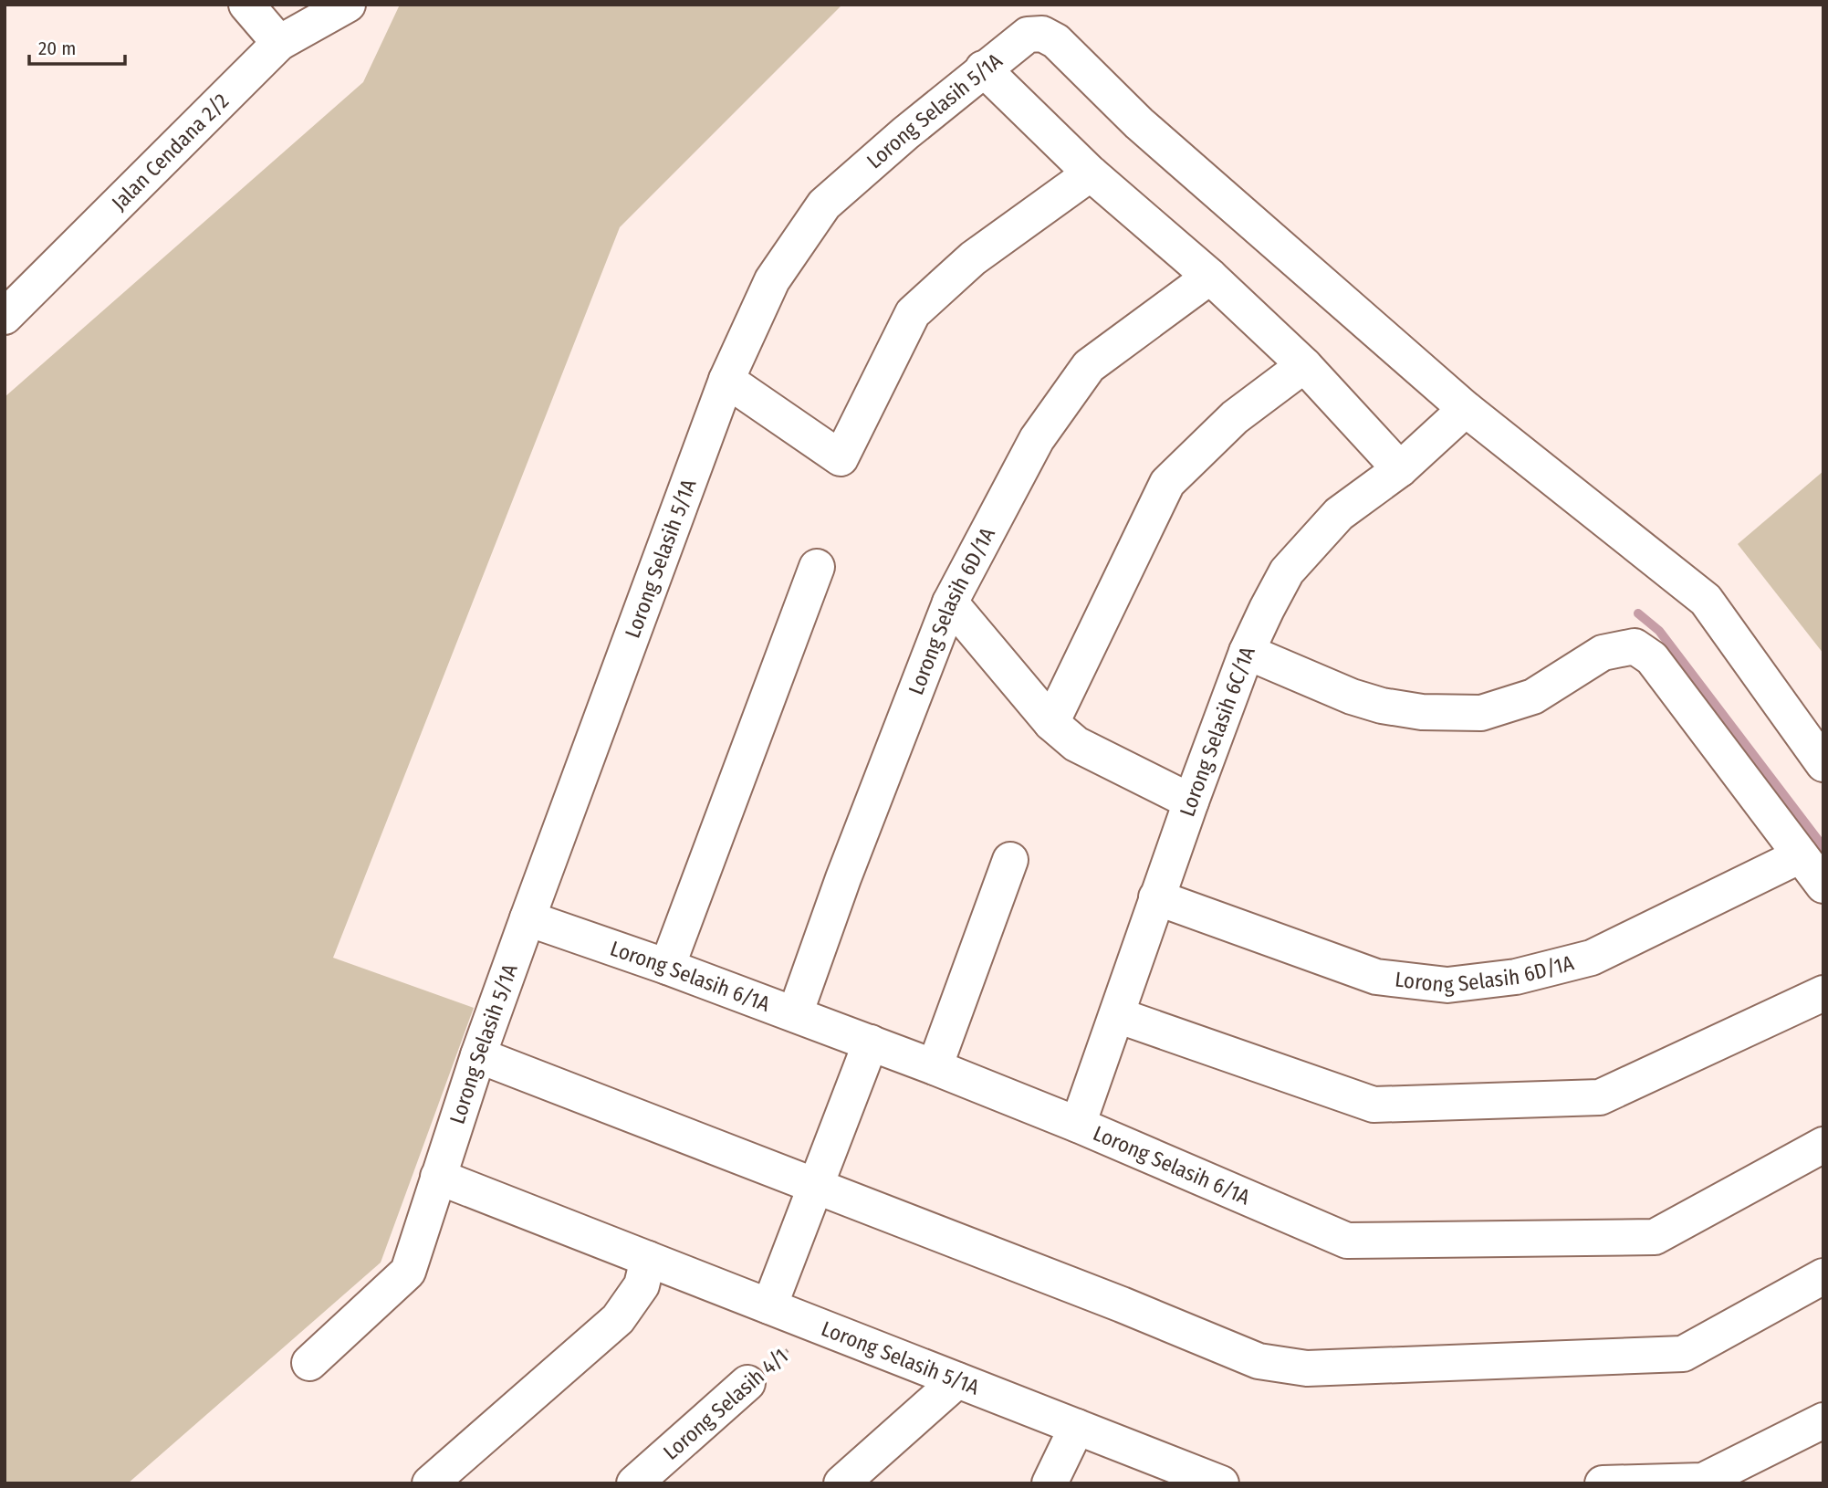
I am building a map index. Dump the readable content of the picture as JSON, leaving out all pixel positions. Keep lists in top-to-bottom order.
{
  "streets": {
    "street": [
      "Lorong Selasih 5/1A",
      "Jalan Cendana 2/2",
      "Lorong Selasih 6D/1A",
      "Lorong Selasih 6C/1A",
      "Lorong Selasih 6/1A",
      "Lorong Selasih 4/1"
    ]
  },
  "crossings": [
    ["Lorong Selasih 5/1A", "Lorong Selasih 6C/1A"],
    ["Lorong Selasih 5/1A", "Lorong Selasih 6/1A"],
    ["Lorong Selasih 5/1A", "Lorong Selasih 4/1"],
    ["Lorong Selasih 6D/1A", "Lorong Selasih 6C/1A"],
    ["Lorong Selasih 6D/1A", "Lorong Selasih 6/1A"],
    ["Lorong Selasih 6C/1A", "Lorong Selasih 6/1A"]
  ],
  "scale_bar": "20 m"
}
